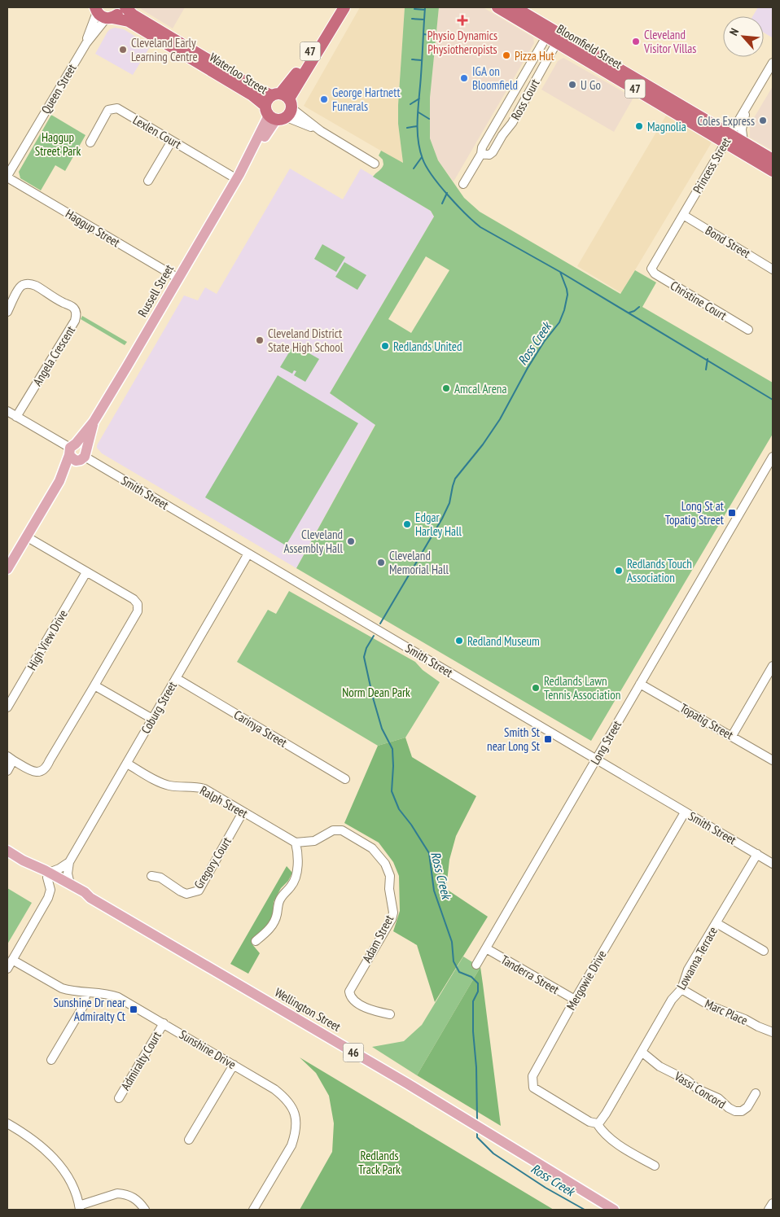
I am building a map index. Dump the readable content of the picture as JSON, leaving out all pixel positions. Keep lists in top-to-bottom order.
{
  "streets": {
    "highway": [
      "Bloomfield Street",
      "47",
      "Waterloo Street",
      "Russell Street"
    ],
    "main road": ["Wellington Street", "46"],
    "street": [
      "Queen Street",
      "Ross Court",
      "Lexlen Court",
      "Princess Street",
      "Haggup Street",
      "Bond Street",
      "Christine Court",
      "Angela Crescent",
      "Smith Street",
      "High View Drive",
      "Coburg Street",
      "Topatig Street",
      "Carinya Street",
      "Long Street",
      "Ralph Street",
      "Gregory Court",
      "Adam Street",
      "Lowanna Terrace",
      "Tanderra Street",
      "Mergowie Drive",
      "Marc Place",
      "Sunshine Drive",
      "Admiralty Court",
      "Vassi Concord"
    ]
  },
  "crossings": [
    ["Bloomfield Street", "Ross Court"],
    ["Bloomfield Street", "Princess Street"],
    ["Waterloo Street", "Queen Street"],
    ["Waterloo Street", "Russell Street"],
    ["Queen Street", "Haggup Street"],
    ["Lexlen Court", "Russell Street"],
    ["Princess Street", "Bond Street"],
    ["Princess Street", "Christine Court"],
    ["Haggup Street", "Russell Street"],
    ["Russell Street", "Smith Street"],
    ["Smith Street", "Coburg Street"],
    ["Smith Street", "Long Street"],
    ["Smith Street", "Lowanna Terrace"],
    ["Smith Street", "Mergowie Drive"],
    ["Coburg Street", "Carinya Street"],
    ["Coburg Street", "Ralph Street"],
    ["Topatig Street", "Long Street"],
    ["Long Street", "Tanderra Street"],
    ["Ralph Street", "Gregory Court"],
    ["Ralph Street", "Adam Street"],
    ["Lowanna Terrace", "Mergowie Drive"],
    ["Lowanna Terrace", "Marc Place"],
    ["Lowanna Terrace", "Vassi Concord"],
    ["Tanderra Street", "Mergowie Drive"],
    ["Sunshine Drive", "Admiralty Court"]
  ],
  "water": ["Ross Creek"],
  "parks": ["Haggup Street Park", "Norm Dean Park", "Redlands Track Park"],
  "places": {
    "health": ["Physio Dynamics Physiotheropists"],
    "other": [
      "Cleveland Visitor Villas",
      "Cleveland Early Learning Centre",
      "Pizza Hut",
      "IGA on Bloomfield",
      "U Go",
      "George Hartnett Funerals",
      "Coles Express",
      "Magnolia",
      "Cleveland District State High School",
      "Redlands United",
      "Amcal Arena",
      "Edgar Harley Hall",
      "Cleveland Assembly Hall",
      "Cleveland Memorial Hall",
      "Redlands Touch Association",
      "Redland Museum",
      "Redlands Lawn Tennis Association"
    ],
    "transit": ["Long St at Topatig Street", "Smith St near Long St", "Sunshine Dr near Admiralty Ct"]
  },
  "north": "top left"
}
